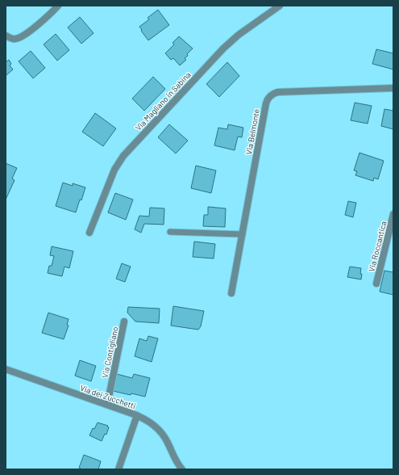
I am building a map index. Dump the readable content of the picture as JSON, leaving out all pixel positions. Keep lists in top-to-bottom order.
{
  "streets": {
    "street": [
      "Via Magliano in Sabina",
      "Via Belmonte",
      "Via Roccantica",
      "Via Contigliano",
      "Via dei Zucchetti"
    ]
  },
  "crossings": [
    ["Via Contigliano", "Via dei Zucchetti"]
  ]
}
